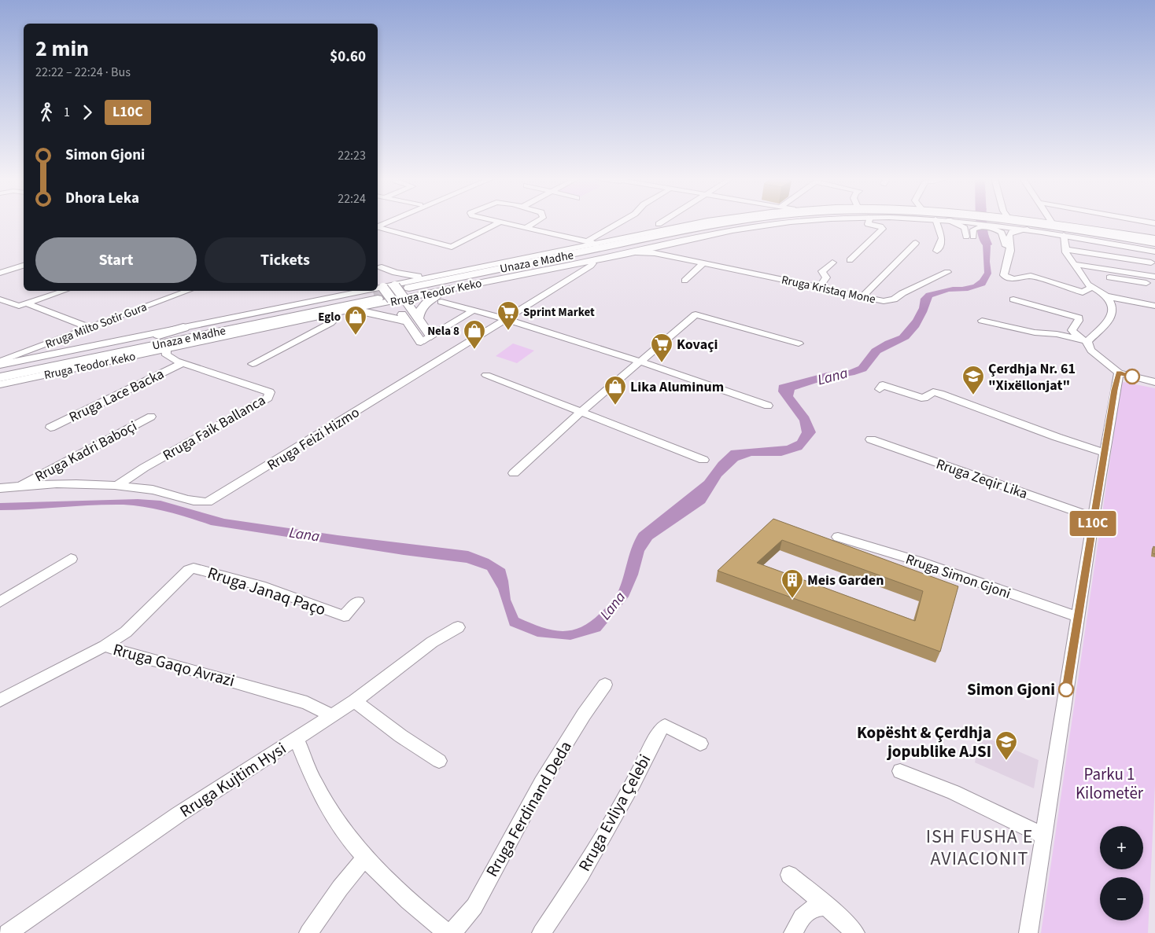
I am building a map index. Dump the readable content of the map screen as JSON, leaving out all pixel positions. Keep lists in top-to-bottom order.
{
  "streets": {
    "highway": ["Unaza e Madhe"],
    "main road": ["Rruga Teodor Keko"],
    "street": [
      "Rruga Kristaq Mone",
      "Rruga Milto Sotir Gura",
      "Rruga Lace Backa",
      "Rruga Faik Ballanca",
      "Rruga Feizi Hizmo",
      "Rruga Kadri Baboçi",
      "Rruga Zeqir Lika",
      "Rruga Simon Gjoni",
      "Rruga Janaq Paço",
      "Rruga Gaqo Avrazi",
      "Rruga Kujtim Hysi",
      "Rruga Ferdinand Deda",
      "Rruga Evliya Çelebi"
    ]
  },
  "crossings": [
    ["Unaza e Madhe", "Rruga Teodor Keko"],
    ["Rruga Kristaq Mone", "Rruga Teodor Keko"],
    ["Rruga Teodor Keko", "Rruga Milto Sotir Gura"],
    ["Rruga Teodor Keko", "Rruga Faik Ballanca"],
    ["Rruga Teodor Keko", "Rruga Feizi Hizmo"],
    ["Rruga Lace Backa", "Rruga Faik Ballanca"],
    ["Rruga Faik Ballanca", "Rruga Feizi Hizmo"],
    ["Rruga Feizi Hizmo", "Rruga Kadri Baboçi"],
    ["Rruga Janaq Paço", "Rruga Gaqo Avrazi"],
    ["Rruga Gaqo Avrazi", "Rruga Kujtim Hysi"]
  ],
  "districts": ["ISH FUSHA E AVIACIONIT"],
  "water": ["Lana"],
  "parks": ["Parku 1 Kilometër"],
  "places": {
    "supermarket": ["Sprint Market", "Kovaçi"],
    "shop": ["Eglo", "Nela 8", "Lika Aluminum"],
    "school or university": ["Çerdhja Nr. 61 \"Xixëllonjat\"", "Kopësht & Çerdhja jopublike AJSI"],
    "building": ["Meis Garden"],
    "other": ["Simon Gjoni"]
  },
  "lines": ["bus line L10C"],
  "page": {
    "on_map": "L10C",
    "heading": ["2 min", "22:22 – 22:24 · Bus", "$0.60"],
    "legs": ["1", "L10C"],
    "list": [
      {
        "name": "Simon Gjoni",
        "value": "22:23"
      },
      {
        "name": "Dhora Leka",
        "value": "22:24"
      }
    ],
    "buttons": ["Start", "Tickets"],
    "map_buttons": ["+", "−"]
  }
}
